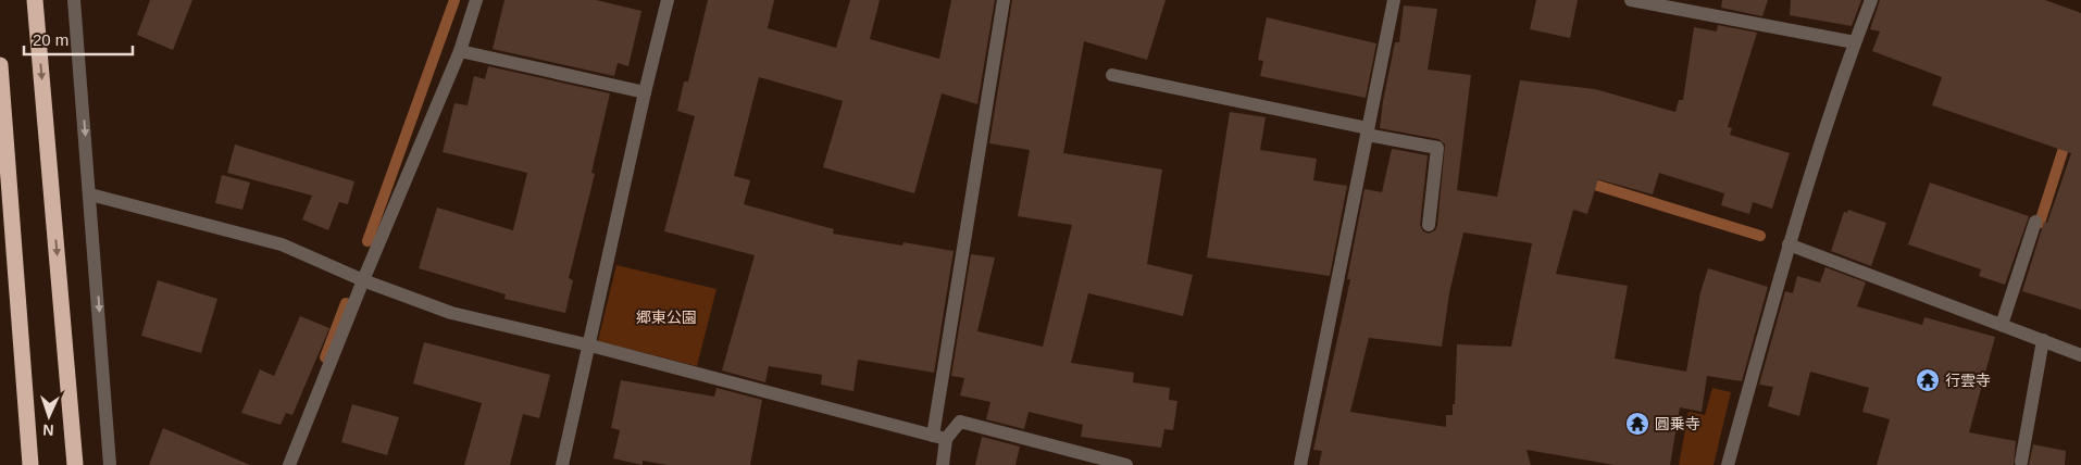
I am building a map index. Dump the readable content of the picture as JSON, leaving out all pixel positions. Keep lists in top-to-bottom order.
{
  "parks": ["郷東公園"],
  "places": {
    "temple": ["行雲寺", "圓乗寺"]
  },
  "scale_bar": "20 m",
  "north": "bottom"
}
